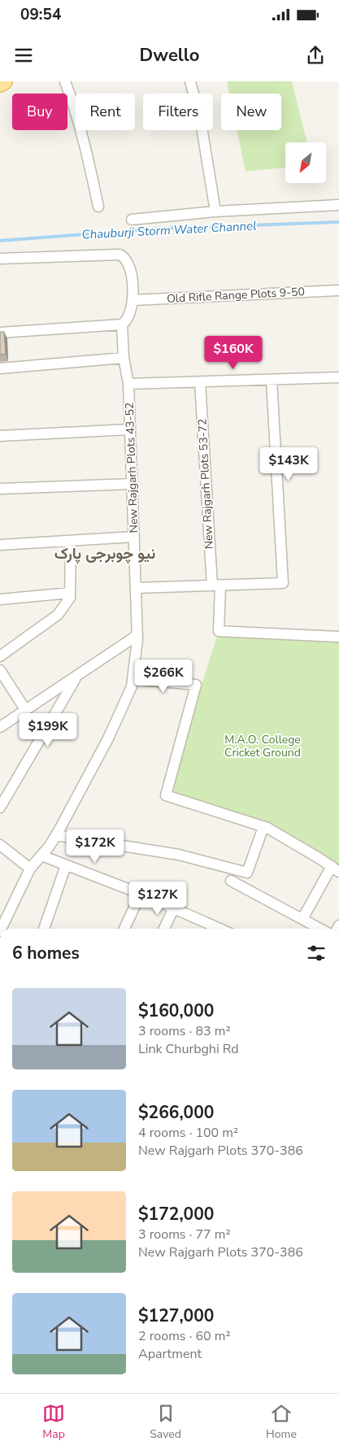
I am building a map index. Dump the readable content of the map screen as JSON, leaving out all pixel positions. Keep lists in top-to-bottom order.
{
  "streets": {
    "street": ["Old Rifle Range Plots 9-50", "New Rajgarh Plots 43-52", "New Rajgarh Plots 53-72"]
  },
  "districts": ["نیو چوبرجی پارک"],
  "water": ["Chauburji Storm Water Channel"],
  "parks": ["M.A.O. College Cricket Ground"],
  "north": "bottom left",
  "page": {
    "status": "09:54",
    "header": "Dwello",
    "chip": [
      "Buy",
      "Rent",
      "Filters",
      "New"
    ],
    "price": [
      "$160K",
      "$143K",
      "$266K",
      "$199K",
      "$172K",
      "$127K"
    ],
    "heading": "6 homes",
    "list": [
      {
        "name": "$160,000",
        "note": "3 rooms · 83 m² · Link Churbghi Rd"
      },
      {
        "name": "$266,000",
        "note": "4 rooms · 100 m² · New Rajgarh Plots 370-386"
      },
      {
        "name": "$172,000",
        "note": "3 rooms · 77 m² · New Rajgarh Plots 370-386"
      },
      {
        "name": "$127,000",
        "note": "2 rooms · 60 m² · Apartment"
      }
    ],
    "tabs": ["Map", "Saved", "Home"]
  }
}
